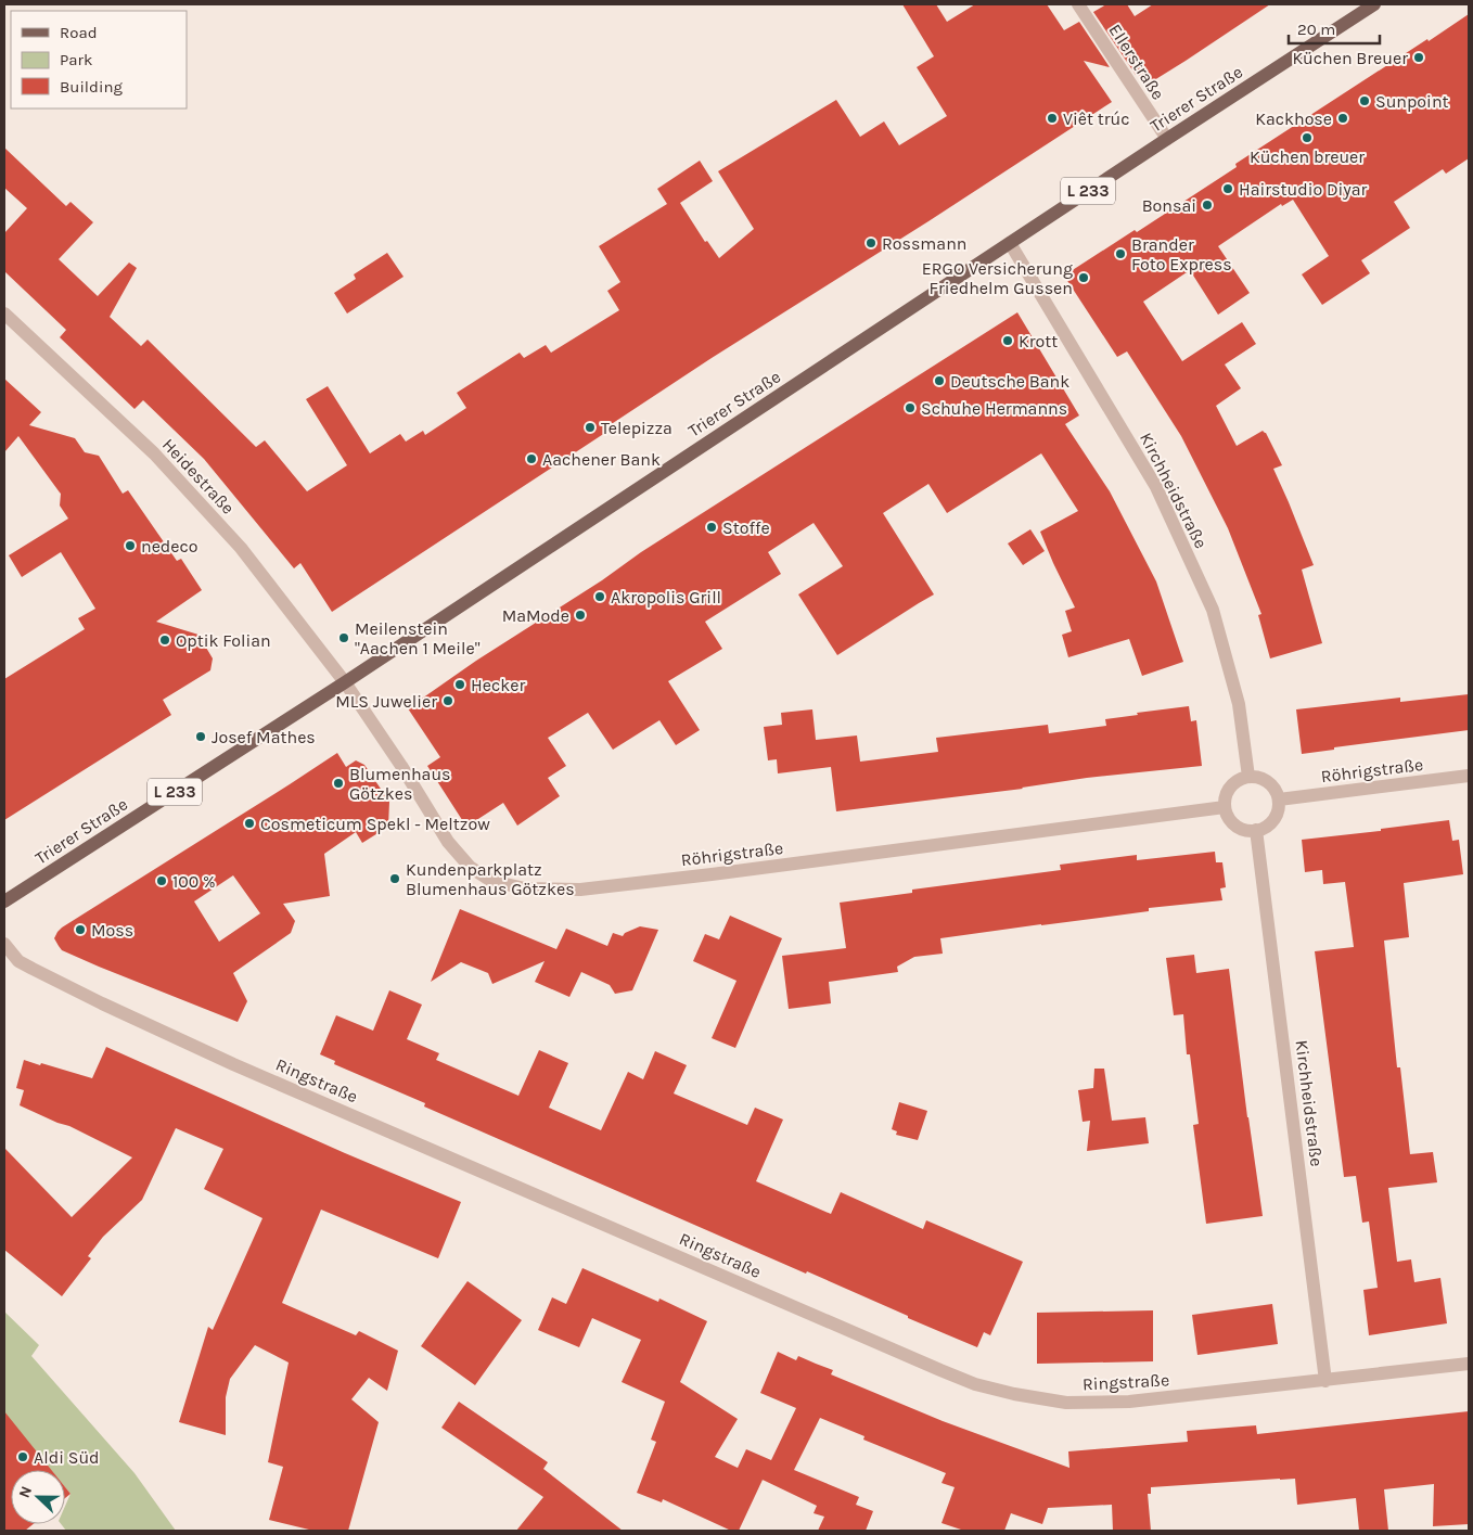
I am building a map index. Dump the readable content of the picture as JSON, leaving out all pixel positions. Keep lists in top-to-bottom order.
{
  "streets": {
    "main road": ["Trierer Straße", "L 233"],
    "street": [
      "Ellerstraße",
      "Heidestraße",
      "Kirchheidstraße",
      "Röhrigstraße",
      "Ringstraße"
    ]
  },
  "crossings": [
    ["Ellerstraße", "Trierer Straße"],
    ["Trierer Straße", "Heidestraße"],
    ["Trierer Straße", "Kirchheidstraße"],
    ["Trierer Straße", "Röhrigstraße"],
    ["Heidestraße", "Röhrigstraße"],
    ["Kirchheidstraße", "Röhrigstraße"],
    ["Kirchheidstraße", "Ringstraße"]
  ],
  "places": [
    "Küchen Breuer",
    "Sunpoint",
    "Viêt trúc",
    "Kackhose",
    "Küchen breuer",
    "Hairstudio Diyar",
    "Bonsai",
    "Rossmann",
    "Brander Foto Express",
    "ERGO Versicherung Friedhelm Gussen",
    "Krott",
    "Deutsche Bank",
    "Schuhe Hermanns",
    "Telepizza",
    "Aachener Bank",
    "Stoffe",
    "nedeco",
    "Akropolis Grill",
    "MaMode",
    "Meilenstein \"Aachen 1 Meile\"",
    "Optik Folian",
    "Hecker",
    "MLS Juwelier",
    "Josef Mathes",
    "Blumenhaus Götzkes",
    "Cosmeticum Spekl - Meltzow",
    "Kundenparkplatz Blumenhaus Götzkes",
    "100 %",
    "Moss",
    "Aldi Süd"
  ],
  "legend": ["Road", "Park", "Building"],
  "scale_bar": "20 m",
  "north": "left"
}
